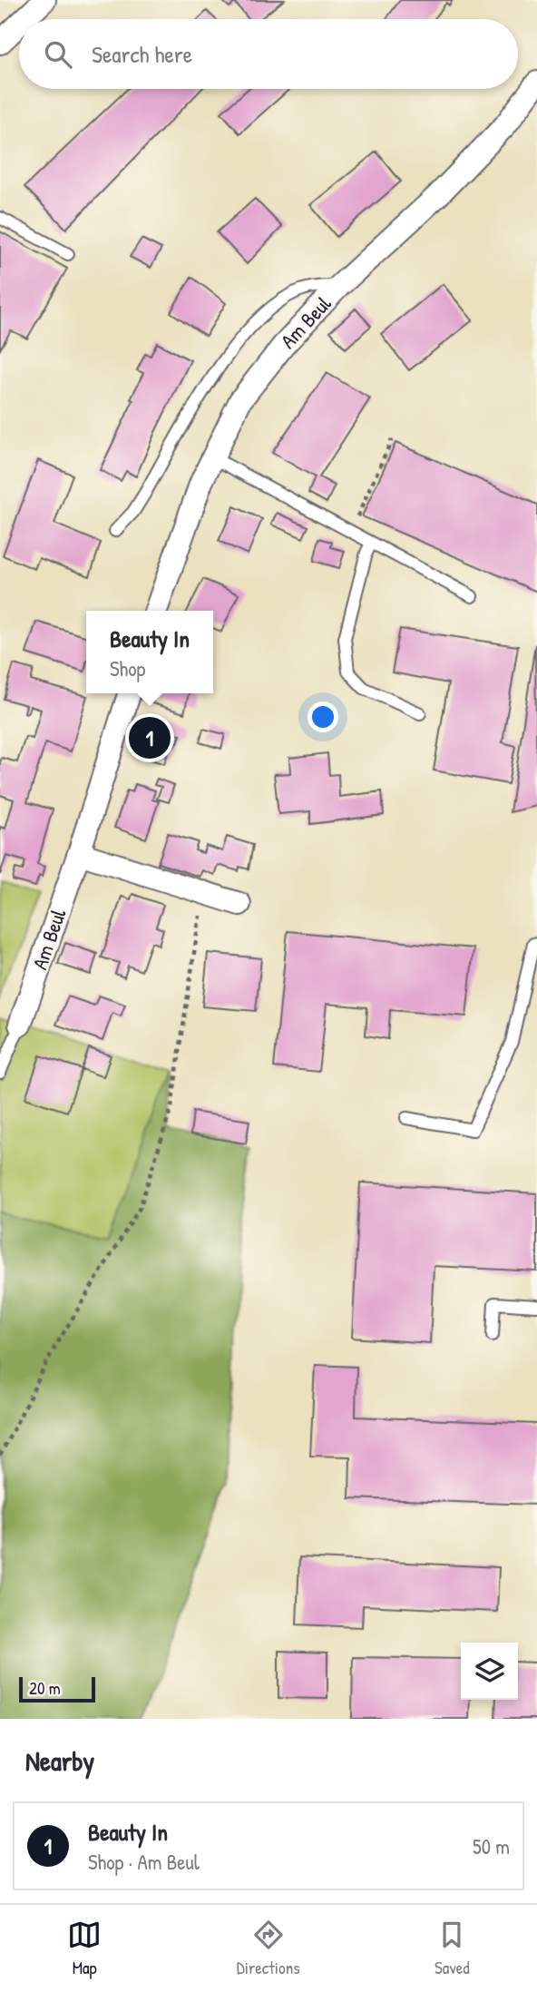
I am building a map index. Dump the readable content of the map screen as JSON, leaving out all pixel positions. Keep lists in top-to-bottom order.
{
  "streets": {
    "street": ["Am Beul"]
  },
  "scale_bar": "20 m",
  "page": {
    "search": "Search here",
    "popup": ["Beauty In", "Shop"],
    "pins": "1",
    "scale": "20 m",
    "heading": "Nearby",
    "list": [
      {
        "mark": "1",
        "name": "Beauty In",
        "note": "Shop · Am Beul",
        "value": "50 m"
      }
    ],
    "nav": ["Map", "Directions", "Saved"]
  }
}
